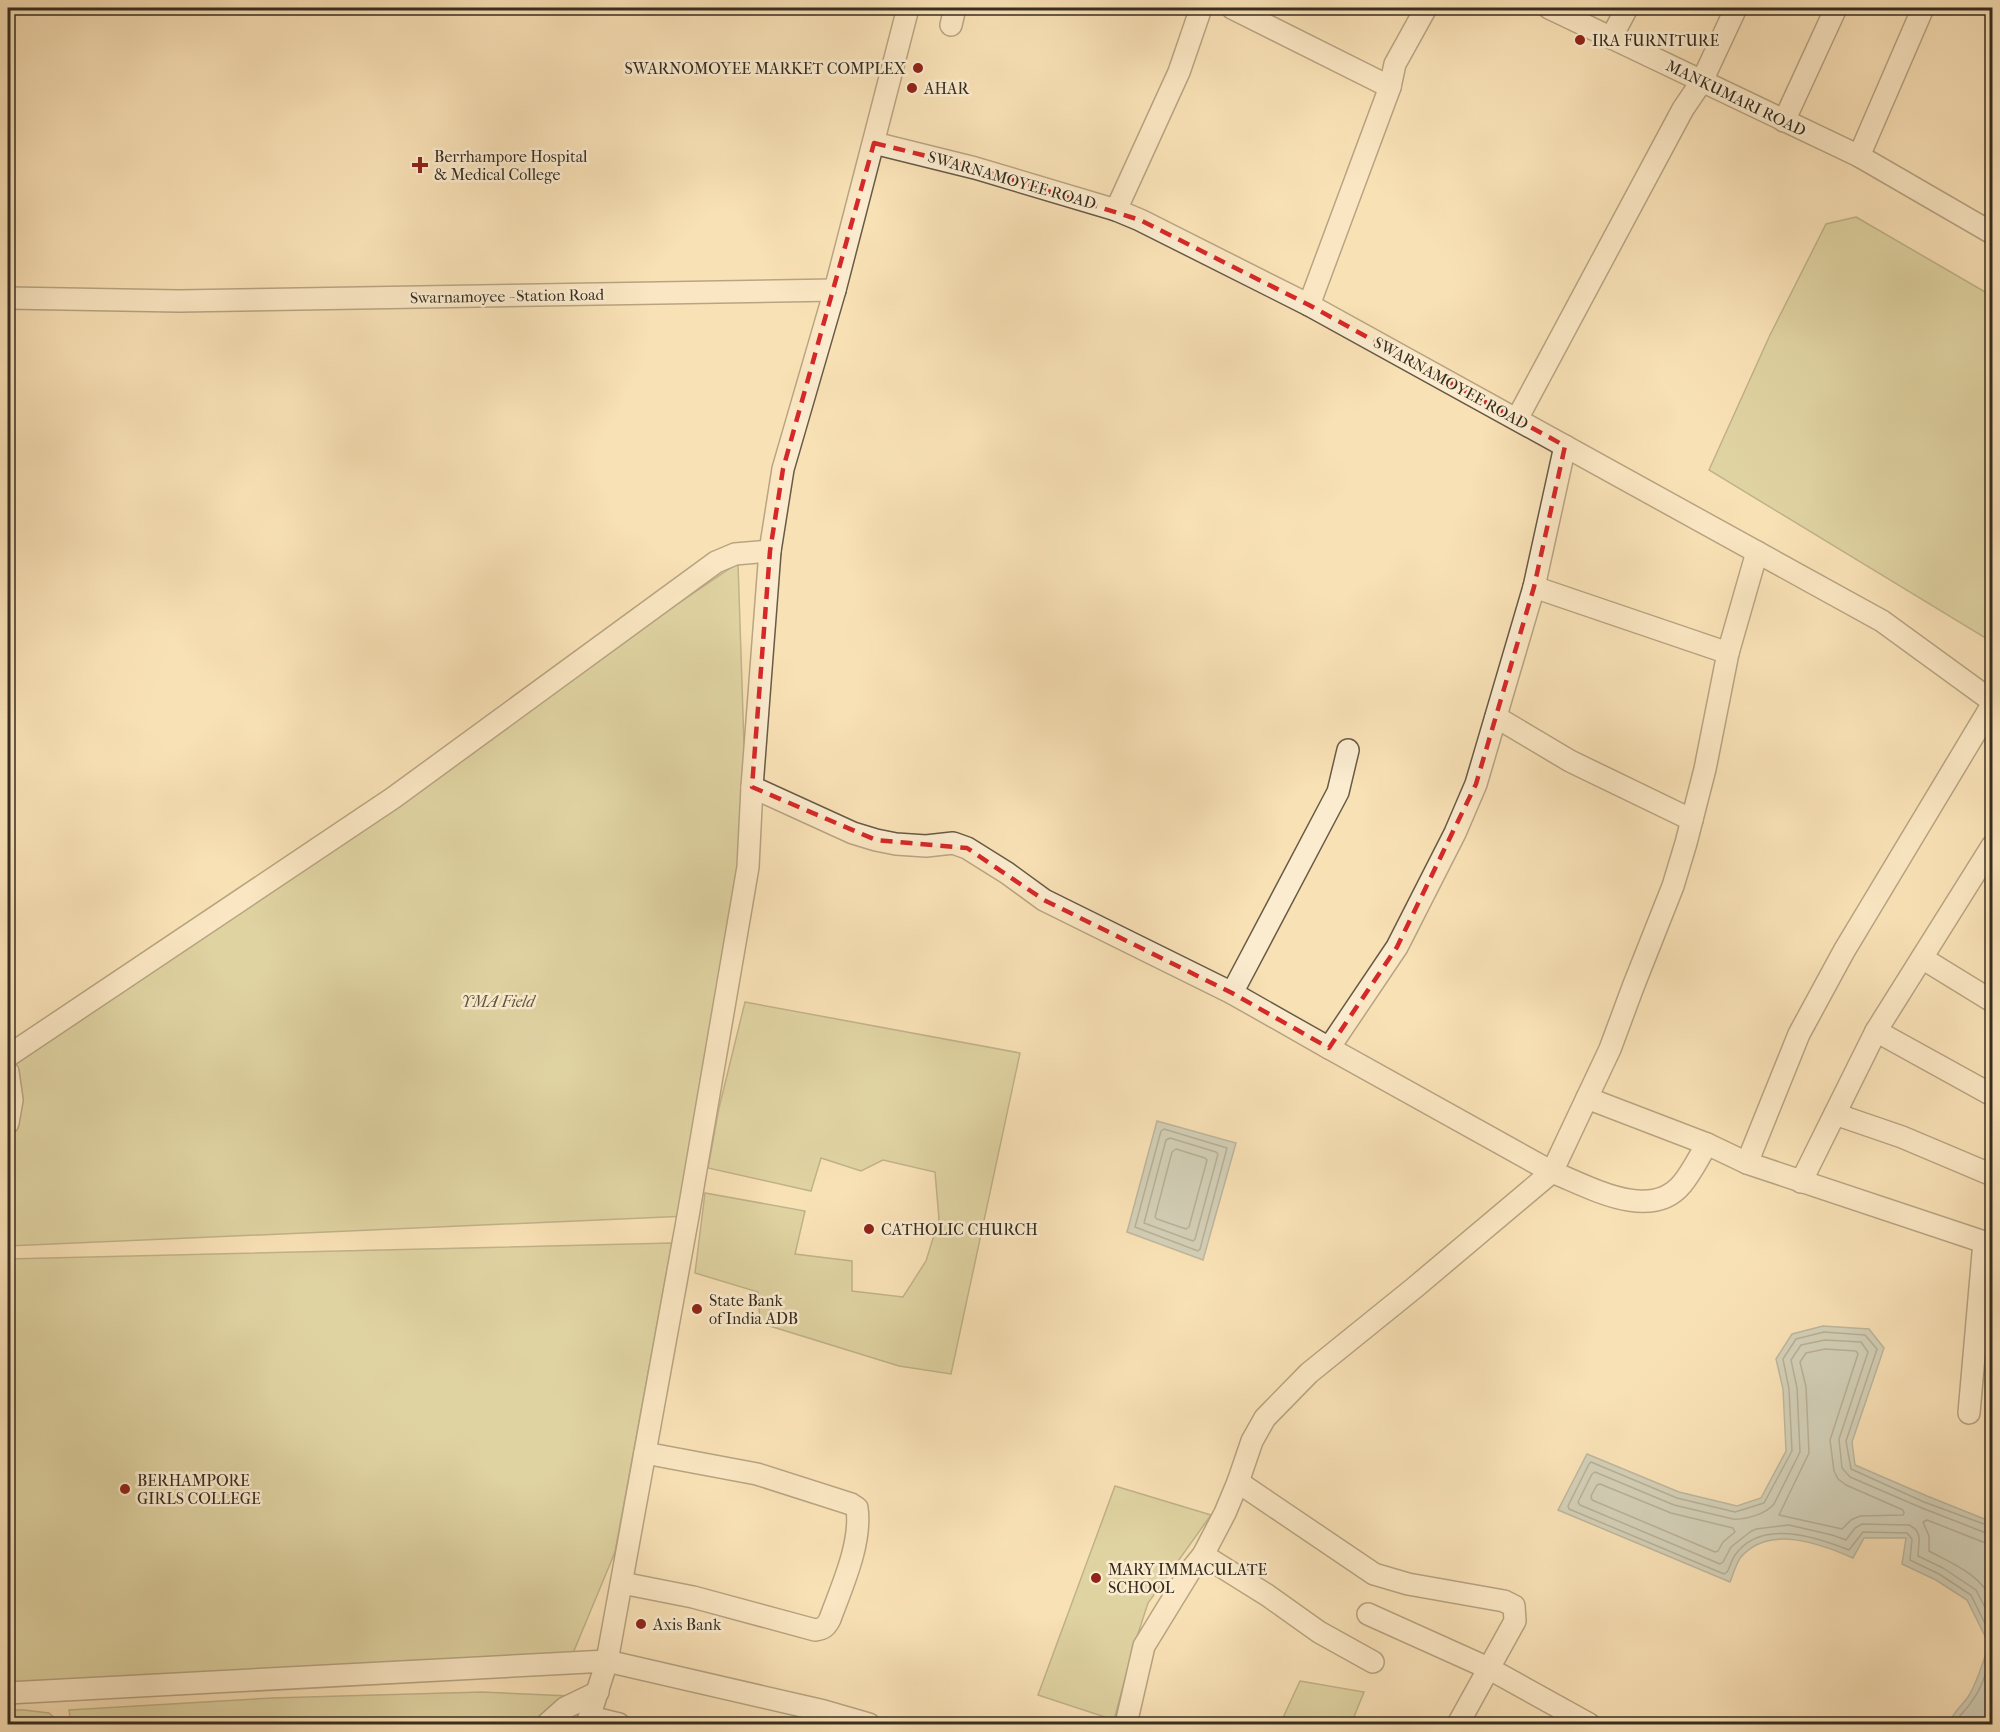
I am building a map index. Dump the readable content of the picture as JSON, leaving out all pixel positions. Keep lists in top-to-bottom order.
{
  "streets": {
    "street": ["MANKUMARI ROAD", "SWARNAMOYEE ROAD", "Swarnamoyee - Station Road"]
  },
  "parks": ["YMA Field"],
  "places": {
    "other": [
      "IRA FURNITURE",
      "SWARNOMOYEE MARKET COMPLEX",
      "AHAR",
      "CATHOLIC CHURCH",
      "State Bank of India ADB",
      "BERHAMPORE GIRLS COLLEGE",
      "MARY IMMACULATE SCHOOL",
      "Axis Bank"
    ],
    "health": ["Berrhampore Hospital & Medical College"]
  }
}
